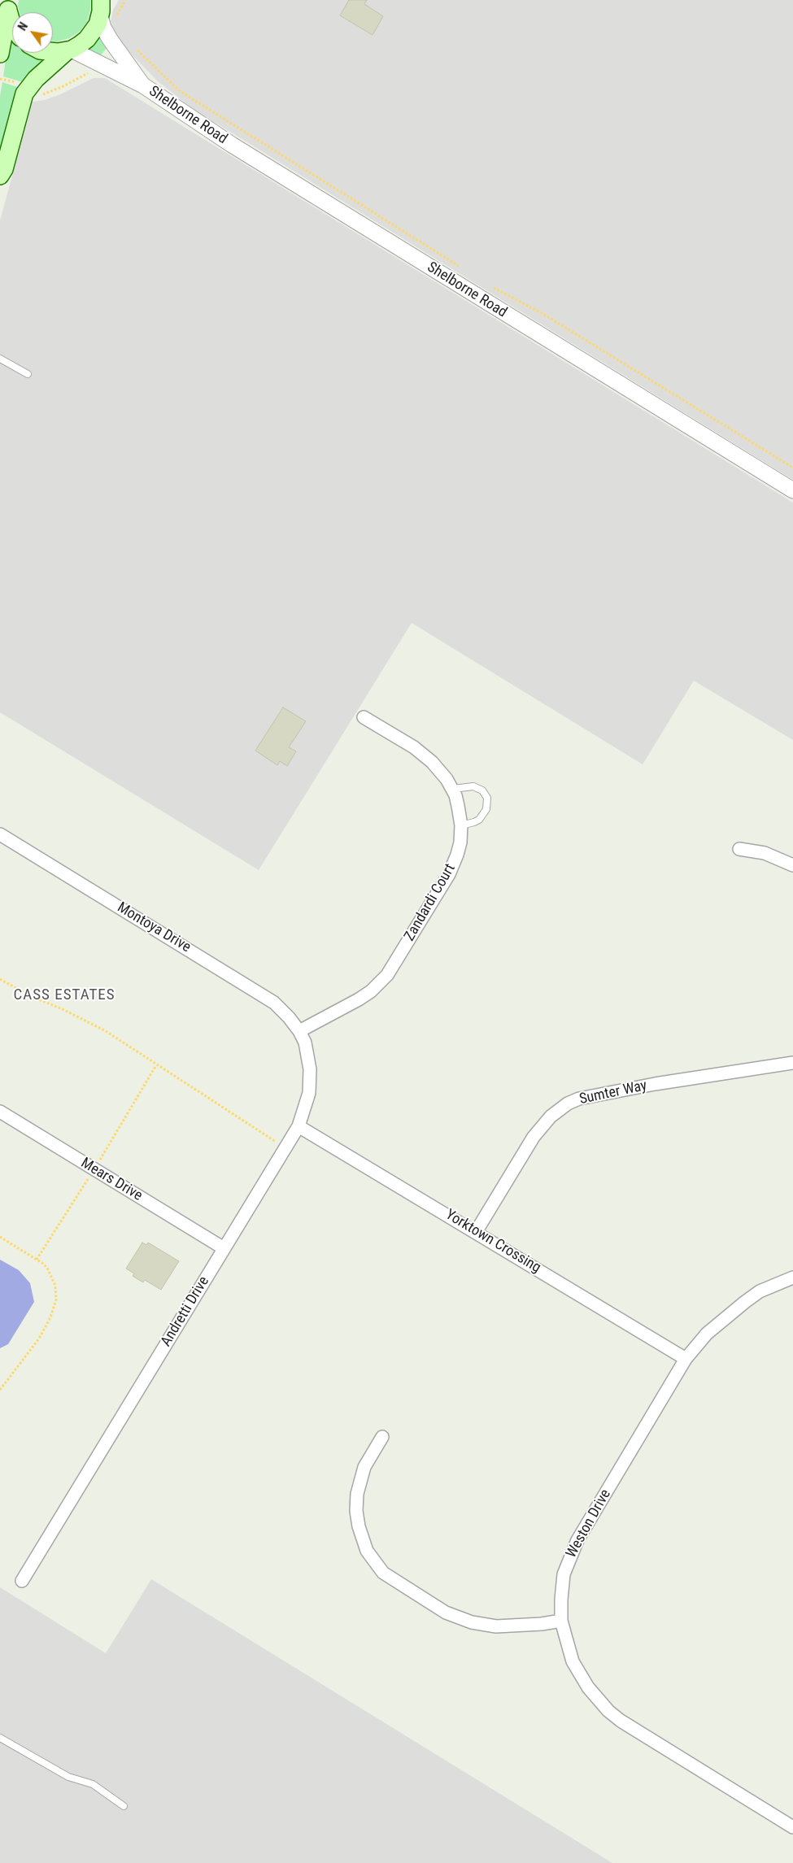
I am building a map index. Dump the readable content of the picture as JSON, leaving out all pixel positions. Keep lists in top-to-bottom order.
{
  "streets": {
    "street": [
      "Shelborne Road",
      "Zandardi Court",
      "Montoya Drive",
      "Sumter Way",
      "Mears Drive",
      "Yorktown Crossing",
      "Andretti Drive",
      "Weston Drive"
    ]
  },
  "crossings": [
    ["Zandardi Court", "Montoya Drive"],
    ["Zandardi Court", "Andretti Drive"],
    ["Montoya Drive", "Andretti Drive"],
    ["Sumter Way", "Yorktown Crossing"],
    ["Mears Drive", "Andretti Drive"],
    ["Yorktown Crossing", "Andretti Drive"],
    ["Yorktown Crossing", "Weston Drive"]
  ],
  "districts": ["CASS ESTATES"],
  "north": "top left"
}
